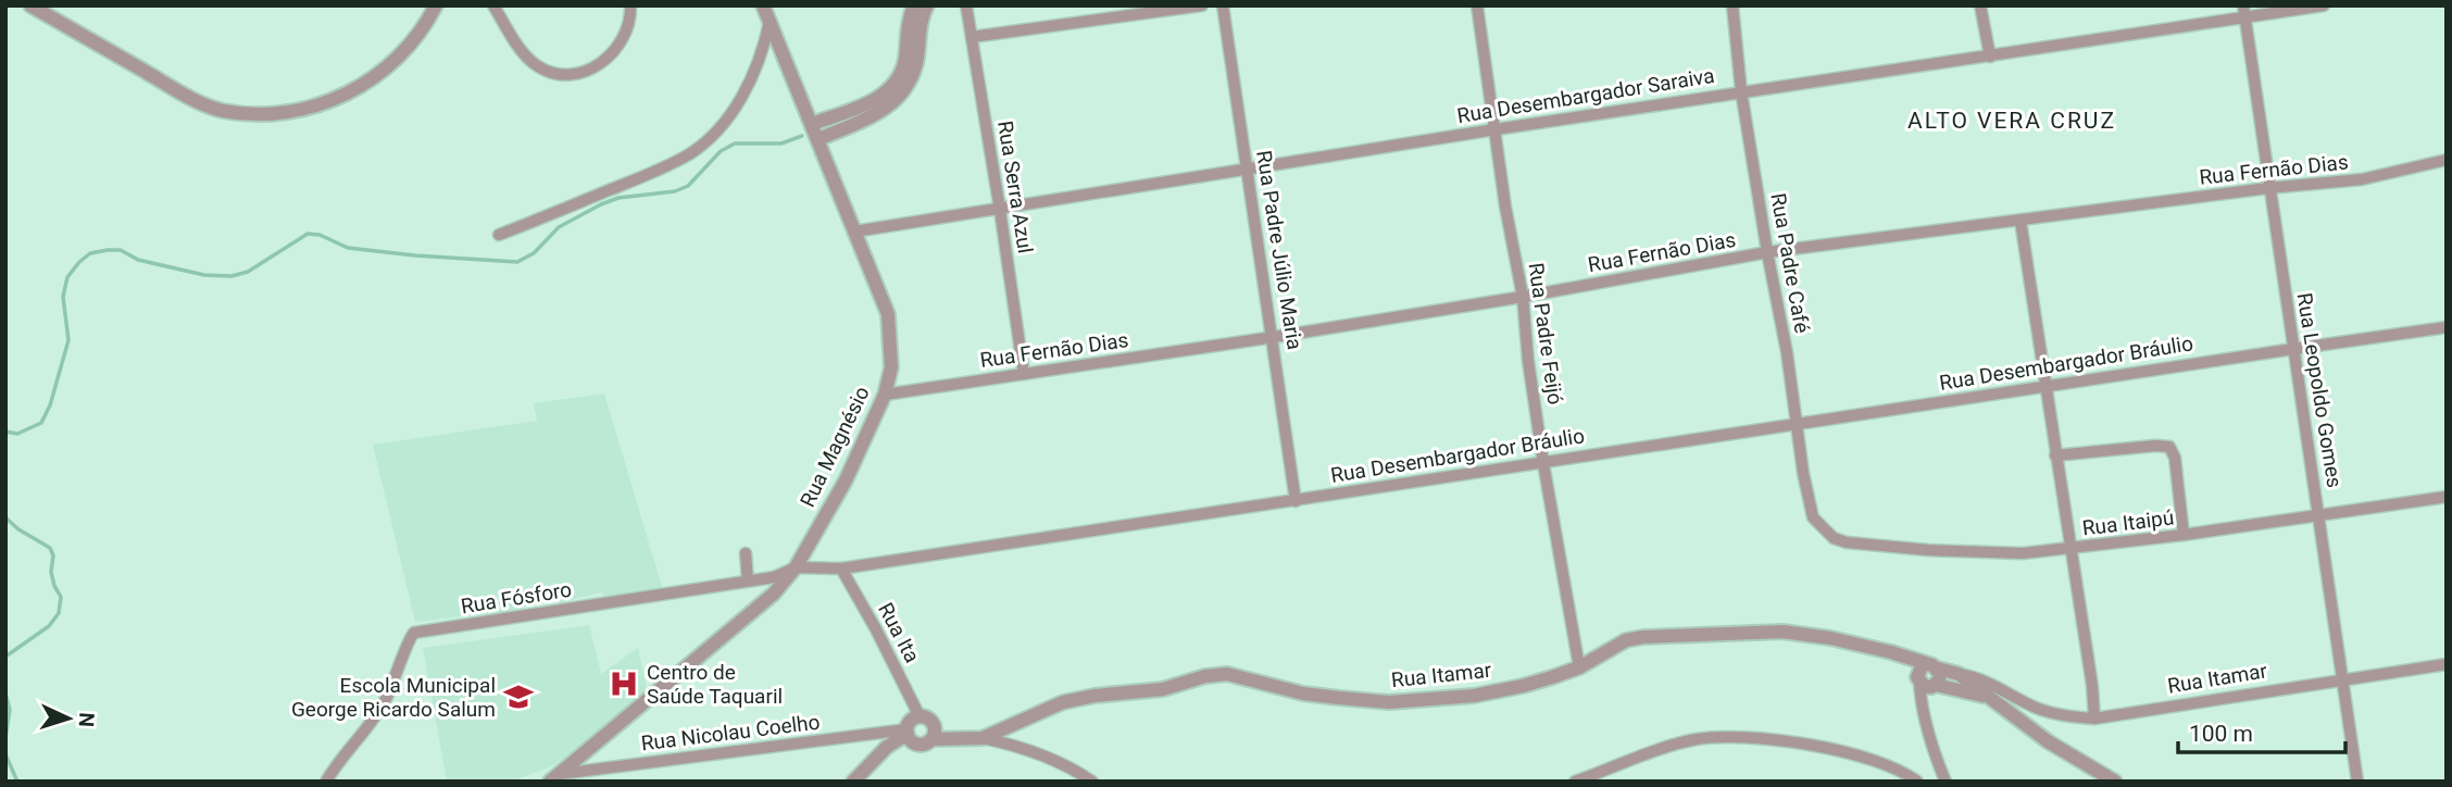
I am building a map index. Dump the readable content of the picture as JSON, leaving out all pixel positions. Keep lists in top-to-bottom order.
{
  "streets": {
    "street": [
      "Rua Desembargador Saraiva",
      "Rua Fernão Dias",
      "Rua Serra Azul",
      "Rua Padre Júlio Maria",
      "Rua Padre Café",
      "Rua Padre Feijó",
      "Rua Desembargador Bráulio",
      "Rua Leopoldo Gomes",
      "Rua Magnésio",
      "Rua Itaipú",
      "Rua Fósforo",
      "Rua Ita",
      "Rua Itamar",
      "Rua Nicolau Coelho"
    ]
  },
  "crossings": [
    ["Rua Desembargador Saraiva", "Rua Serra Azul"],
    ["Rua Desembargador Saraiva", "Rua Padre Júlio Maria"],
    ["Rua Desembargador Saraiva", "Rua Padre Café"],
    ["Rua Desembargador Saraiva", "Rua Padre Feijó"],
    ["Rua Desembargador Saraiva", "Rua Leopoldo Gomes"],
    ["Rua Desembargador Saraiva", "Rua Magnésio"],
    ["Rua Fernão Dias", "Rua Serra Azul"],
    ["Rua Fernão Dias", "Rua Padre Júlio Maria"],
    ["Rua Fernão Dias", "Rua Padre Café"],
    ["Rua Fernão Dias", "Rua Padre Feijó"],
    ["Rua Fernão Dias", "Rua Leopoldo Gomes"],
    ["Rua Fernão Dias", "Rua Magnésio"],
    ["Rua Padre Júlio Maria", "Rua Desembargador Bráulio"],
    ["Rua Padre Café", "Rua Desembargador Bráulio"],
    ["Rua Padre Café", "Rua Itaipú"],
    ["Rua Padre Feijó", "Rua Desembargador Bráulio"],
    ["Rua Padre Feijó", "Rua Itamar"],
    ["Rua Desembargador Bráulio", "Rua Leopoldo Gomes"],
    ["Rua Desembargador Bráulio", "Rua Magnésio"],
    ["Rua Desembargador Bráulio", "Rua Fósforo"],
    ["Rua Desembargador Bráulio", "Rua Ita"],
    ["Rua Leopoldo Gomes", "Rua Itaipú"],
    ["Rua Leopoldo Gomes", "Rua Itamar"],
    ["Rua Magnésio", "Rua Fósforo"],
    ["Rua Ita", "Rua Nicolau Coelho"]
  ],
  "districts": ["ALTO VERA CRUZ"],
  "places": {
    "hospital": ["Centro de Saúde Taquaril"],
    "school or university": ["Escola Municipal George Ricardo Salum"]
  },
  "scale_bar": "100 m",
  "north": "right"
}
